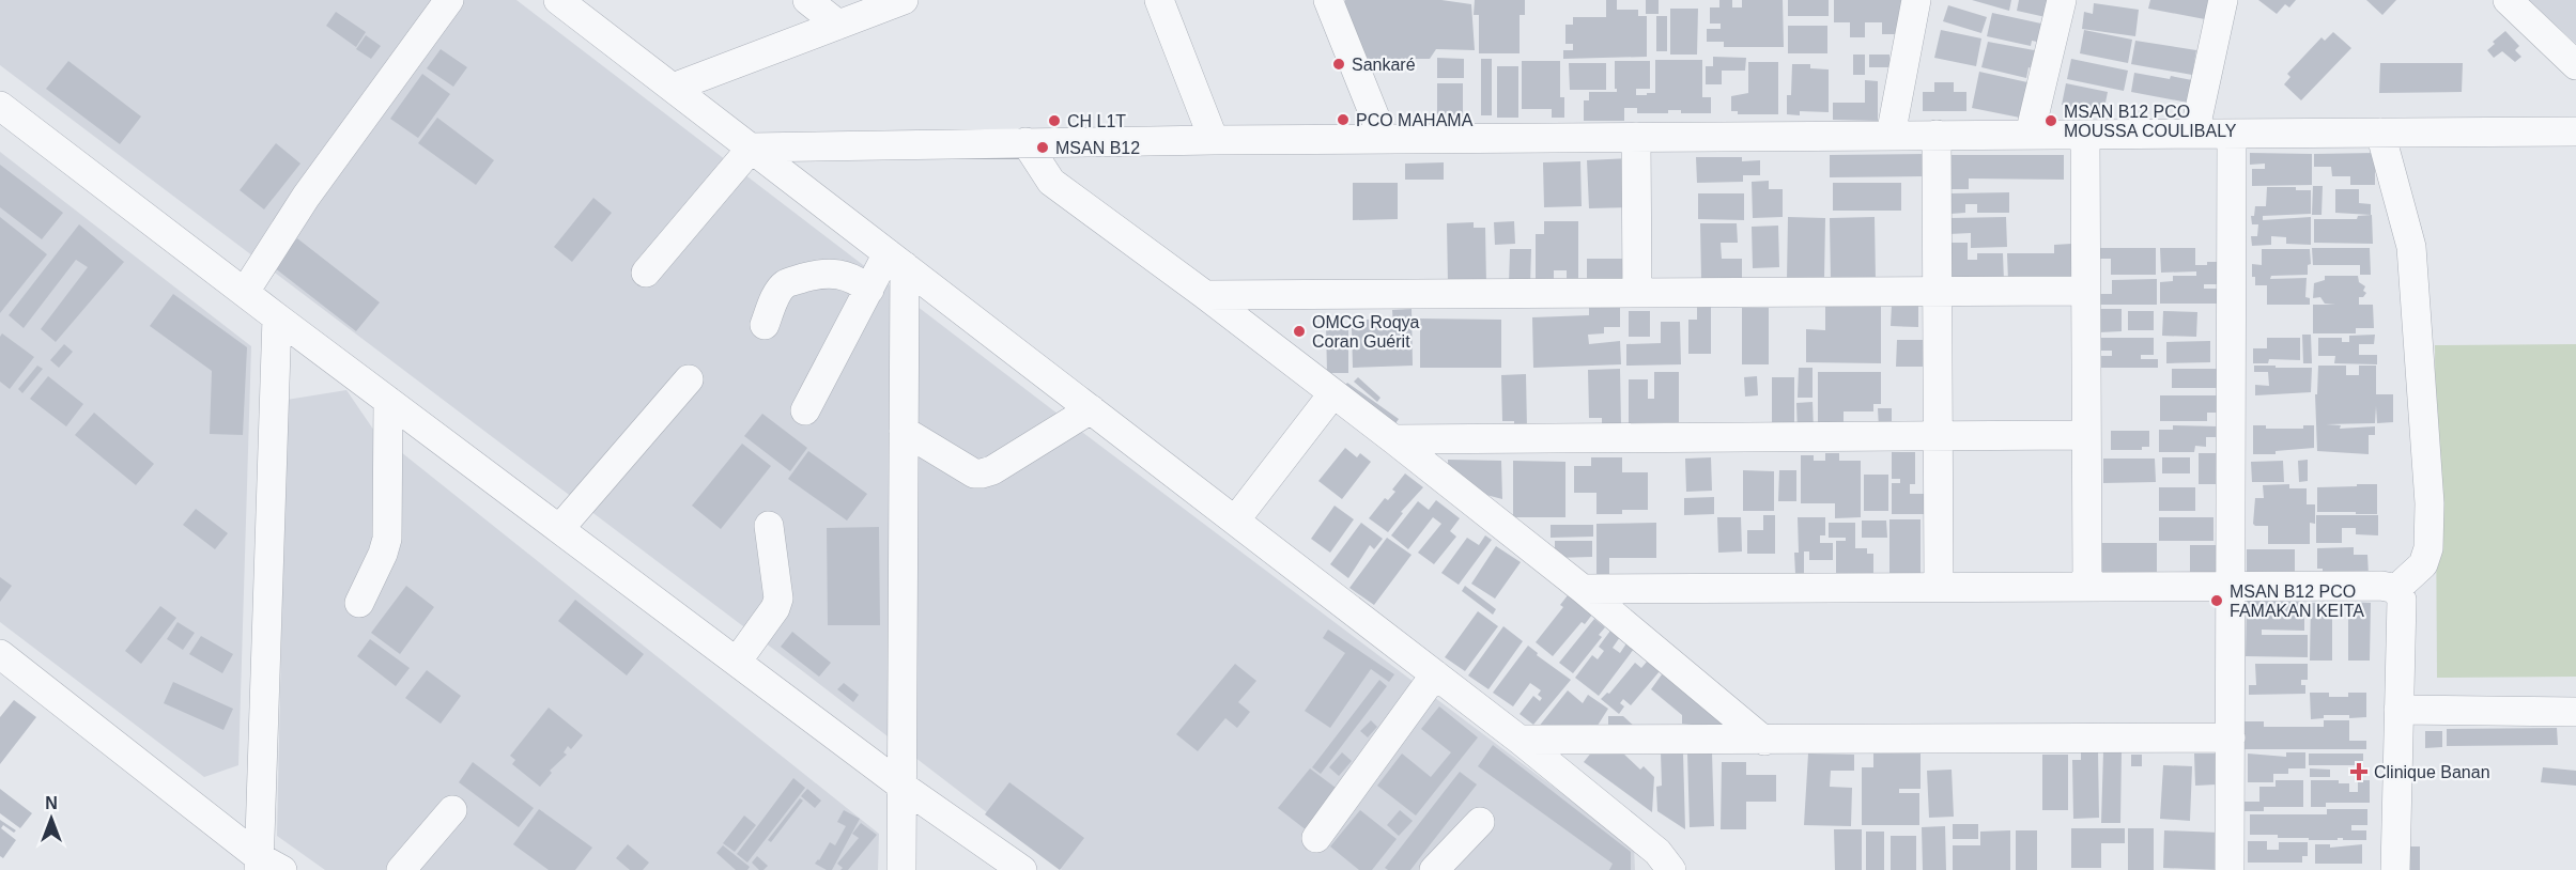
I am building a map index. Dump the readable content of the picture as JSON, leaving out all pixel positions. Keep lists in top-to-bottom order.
{
  "places": {
    "other": [
      "Sankaré",
      "PCO MAHAMA",
      "CH L1T",
      "MSAN B12 PCO MOUSSA COULIBALY",
      "MSAN B12",
      "OMCG Roqya Coran Guérit",
      "MSAN B12 PCO FAMAKAN KEITA"
    ],
    "health": ["Clinique Banan"]
  },
  "north": "top"
}
